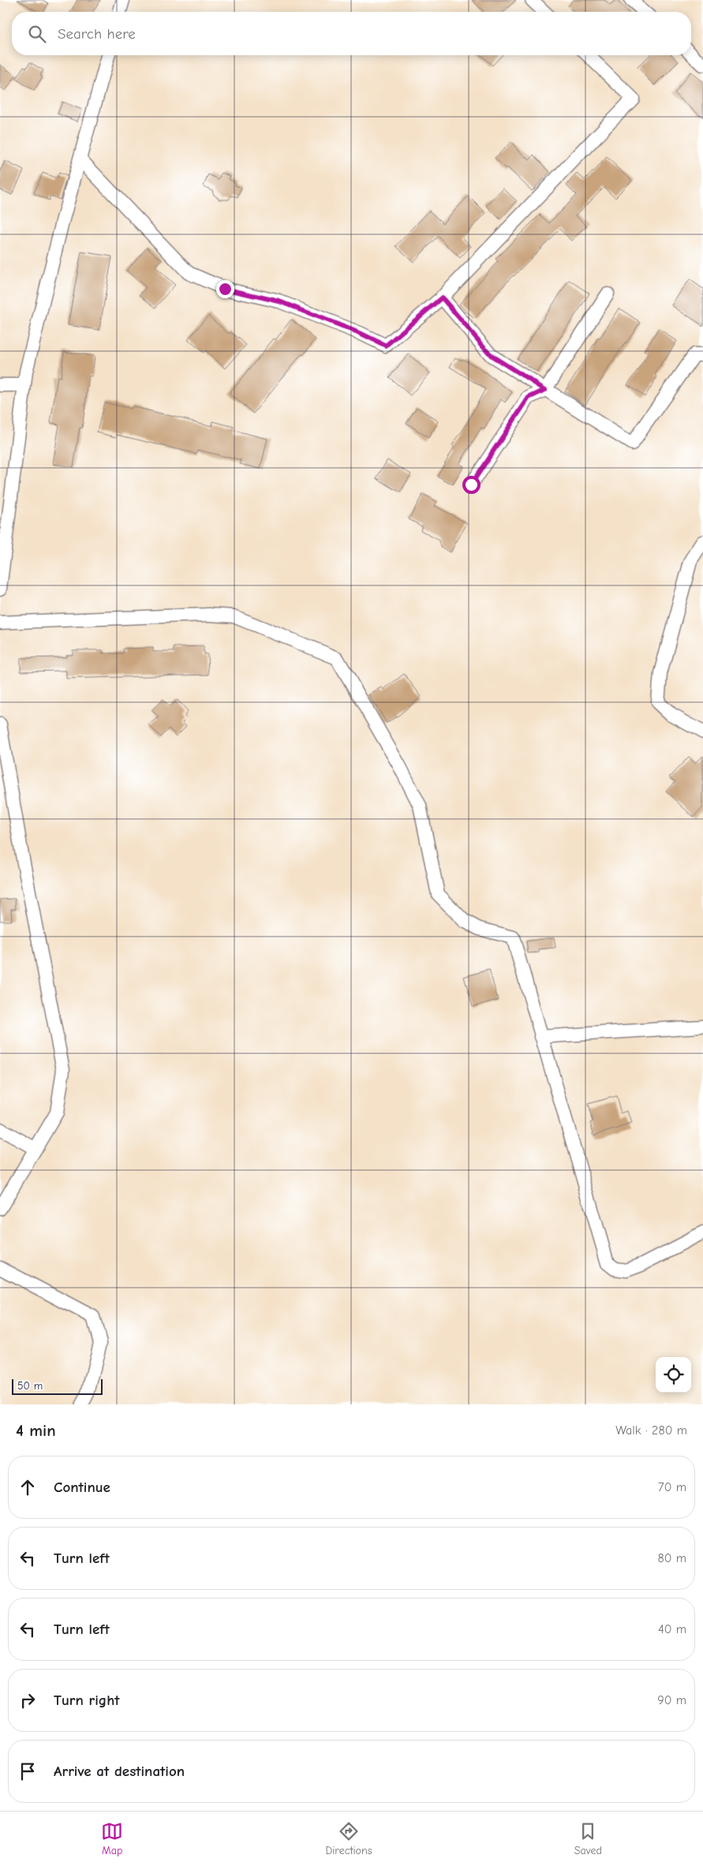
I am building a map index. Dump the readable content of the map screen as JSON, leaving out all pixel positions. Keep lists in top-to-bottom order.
{
  "scale_bar": "50 m",
  "page": {
    "search": "Search here",
    "scale": "50 m",
    "heading": ["4 min", "Walk · 280 m"],
    "list": [
      ["Continue", "70 m"],
      ["Turn left", "80 m"],
      ["Turn left", "40 m"],
      ["Turn right", "90 m"],
      "Arrive at destination"
    ],
    "nav": ["Map", "Directions", "Saved"]
  }
}
